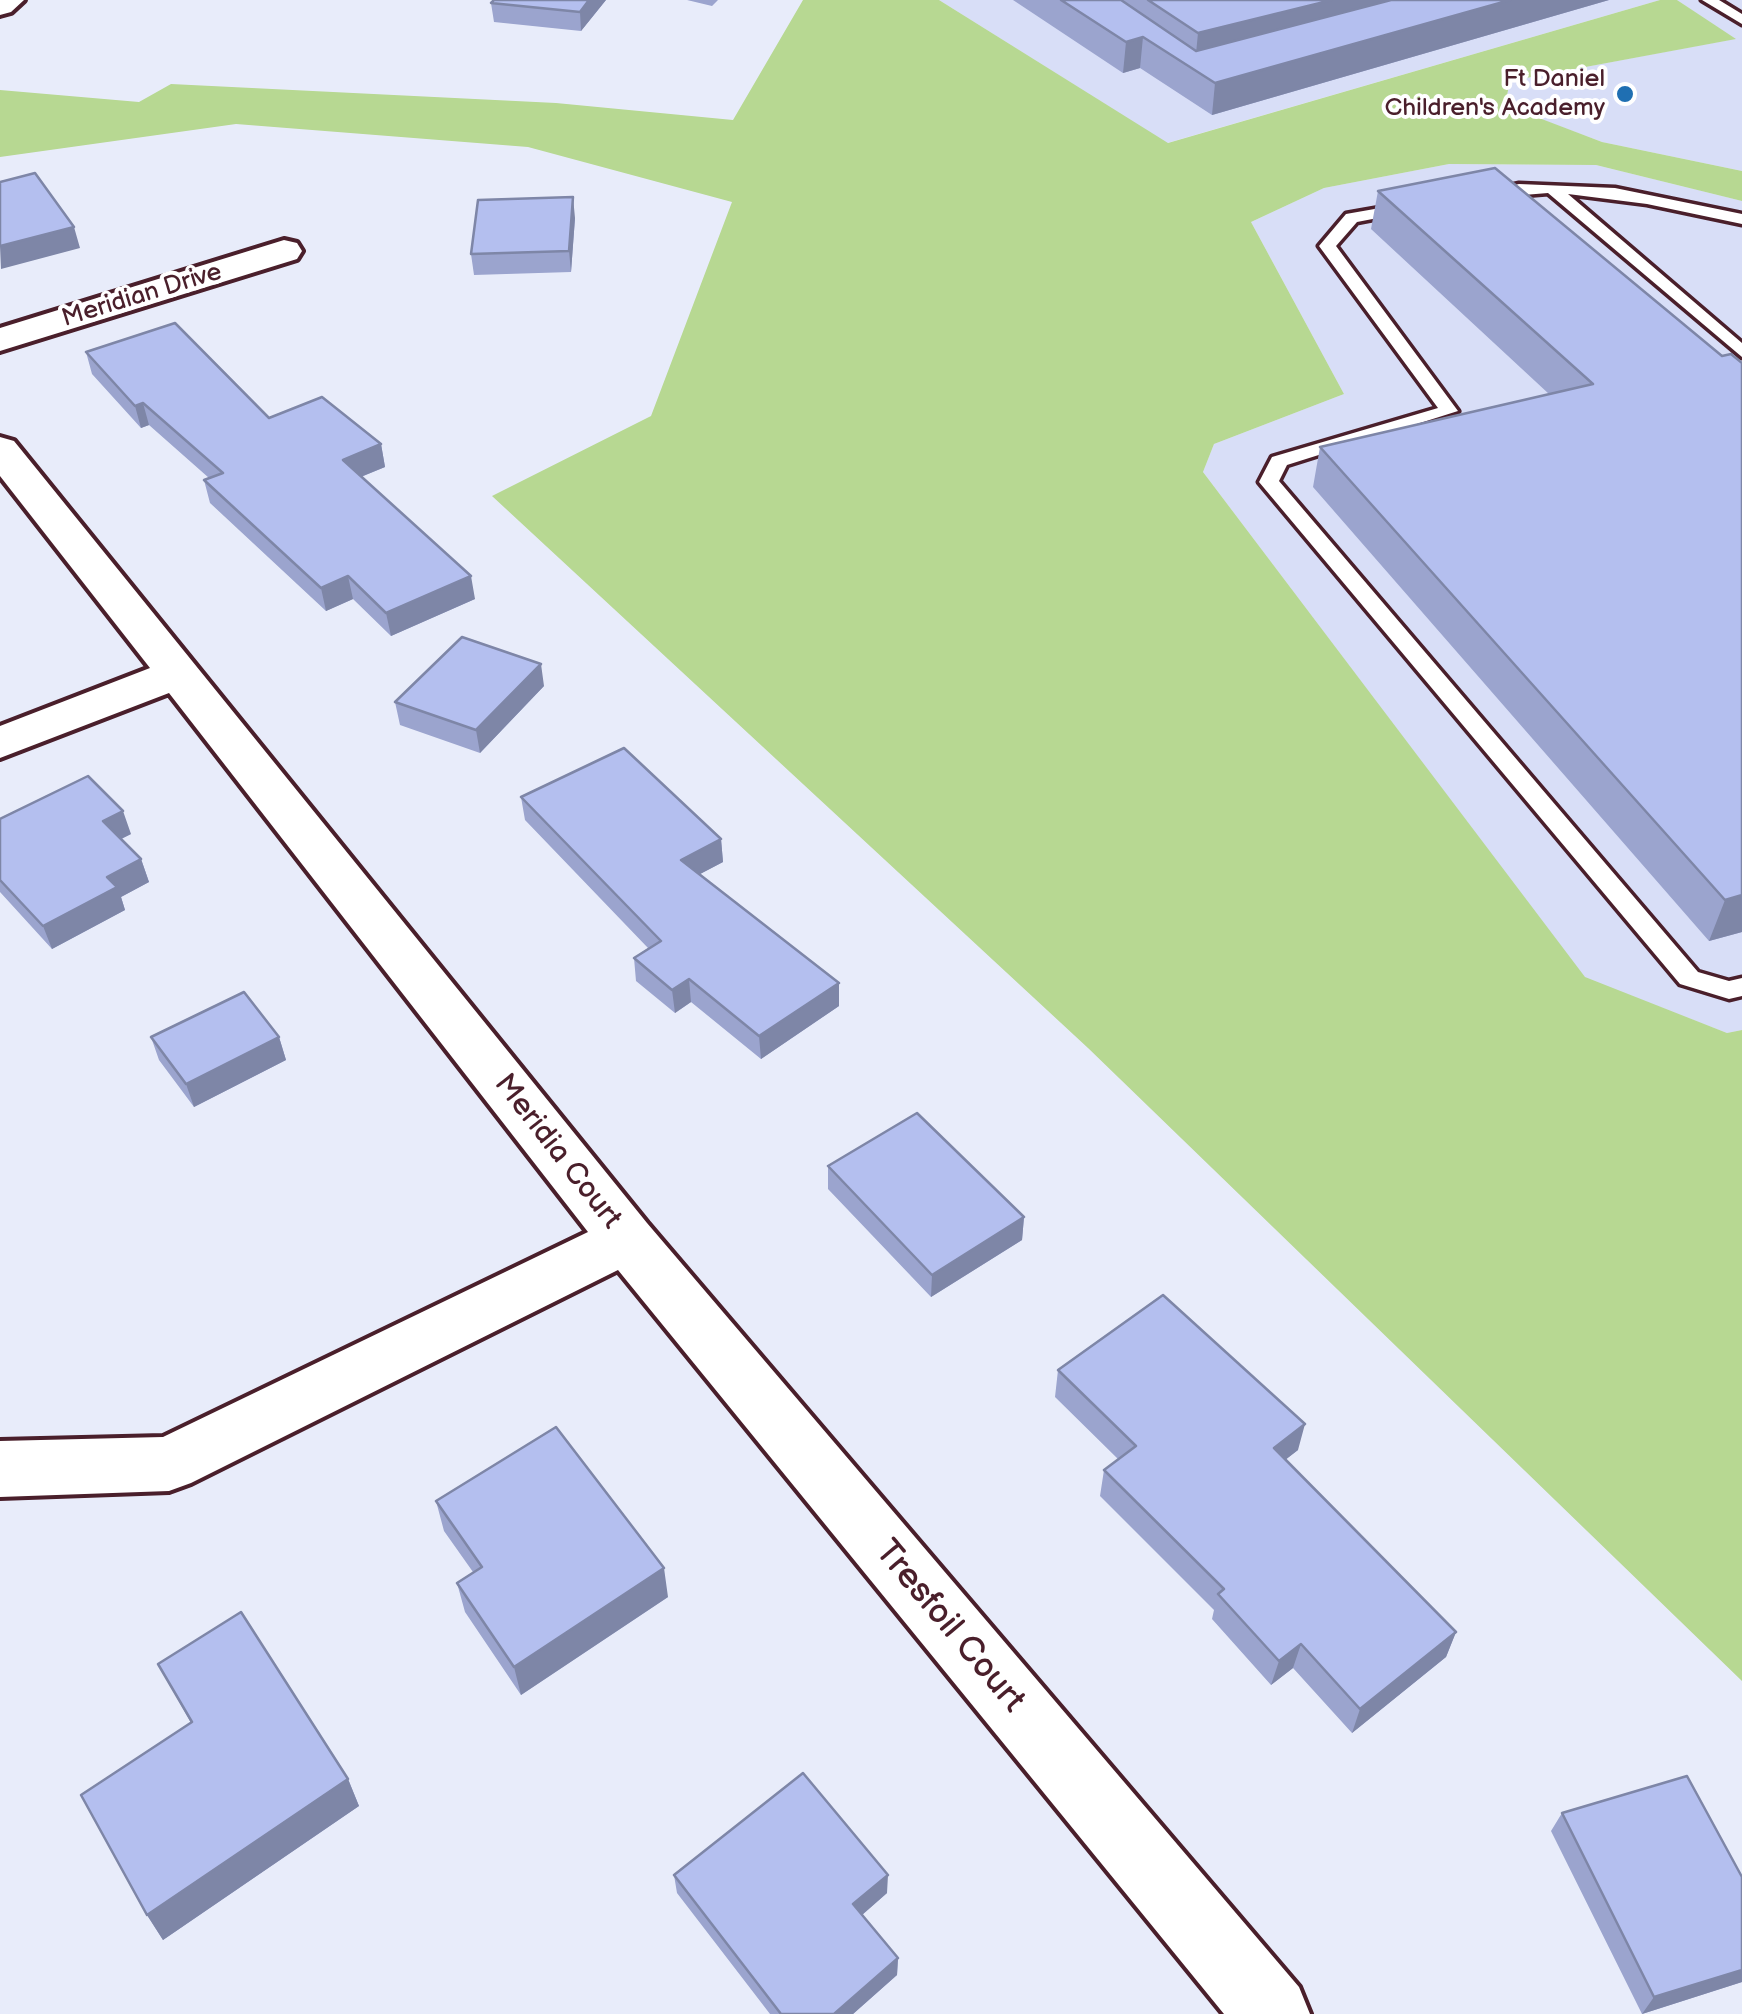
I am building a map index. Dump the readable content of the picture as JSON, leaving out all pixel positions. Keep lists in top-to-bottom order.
{
  "streets": {
    "street": ["Meridian Drive", "Meridia Court", "Tresfoil Court"]
  },
  "crossings": [
    ["Meridia Court", "Tresfoil Court"]
  ],
  "places": ["Ft Daniel Children's Academy"]
}
